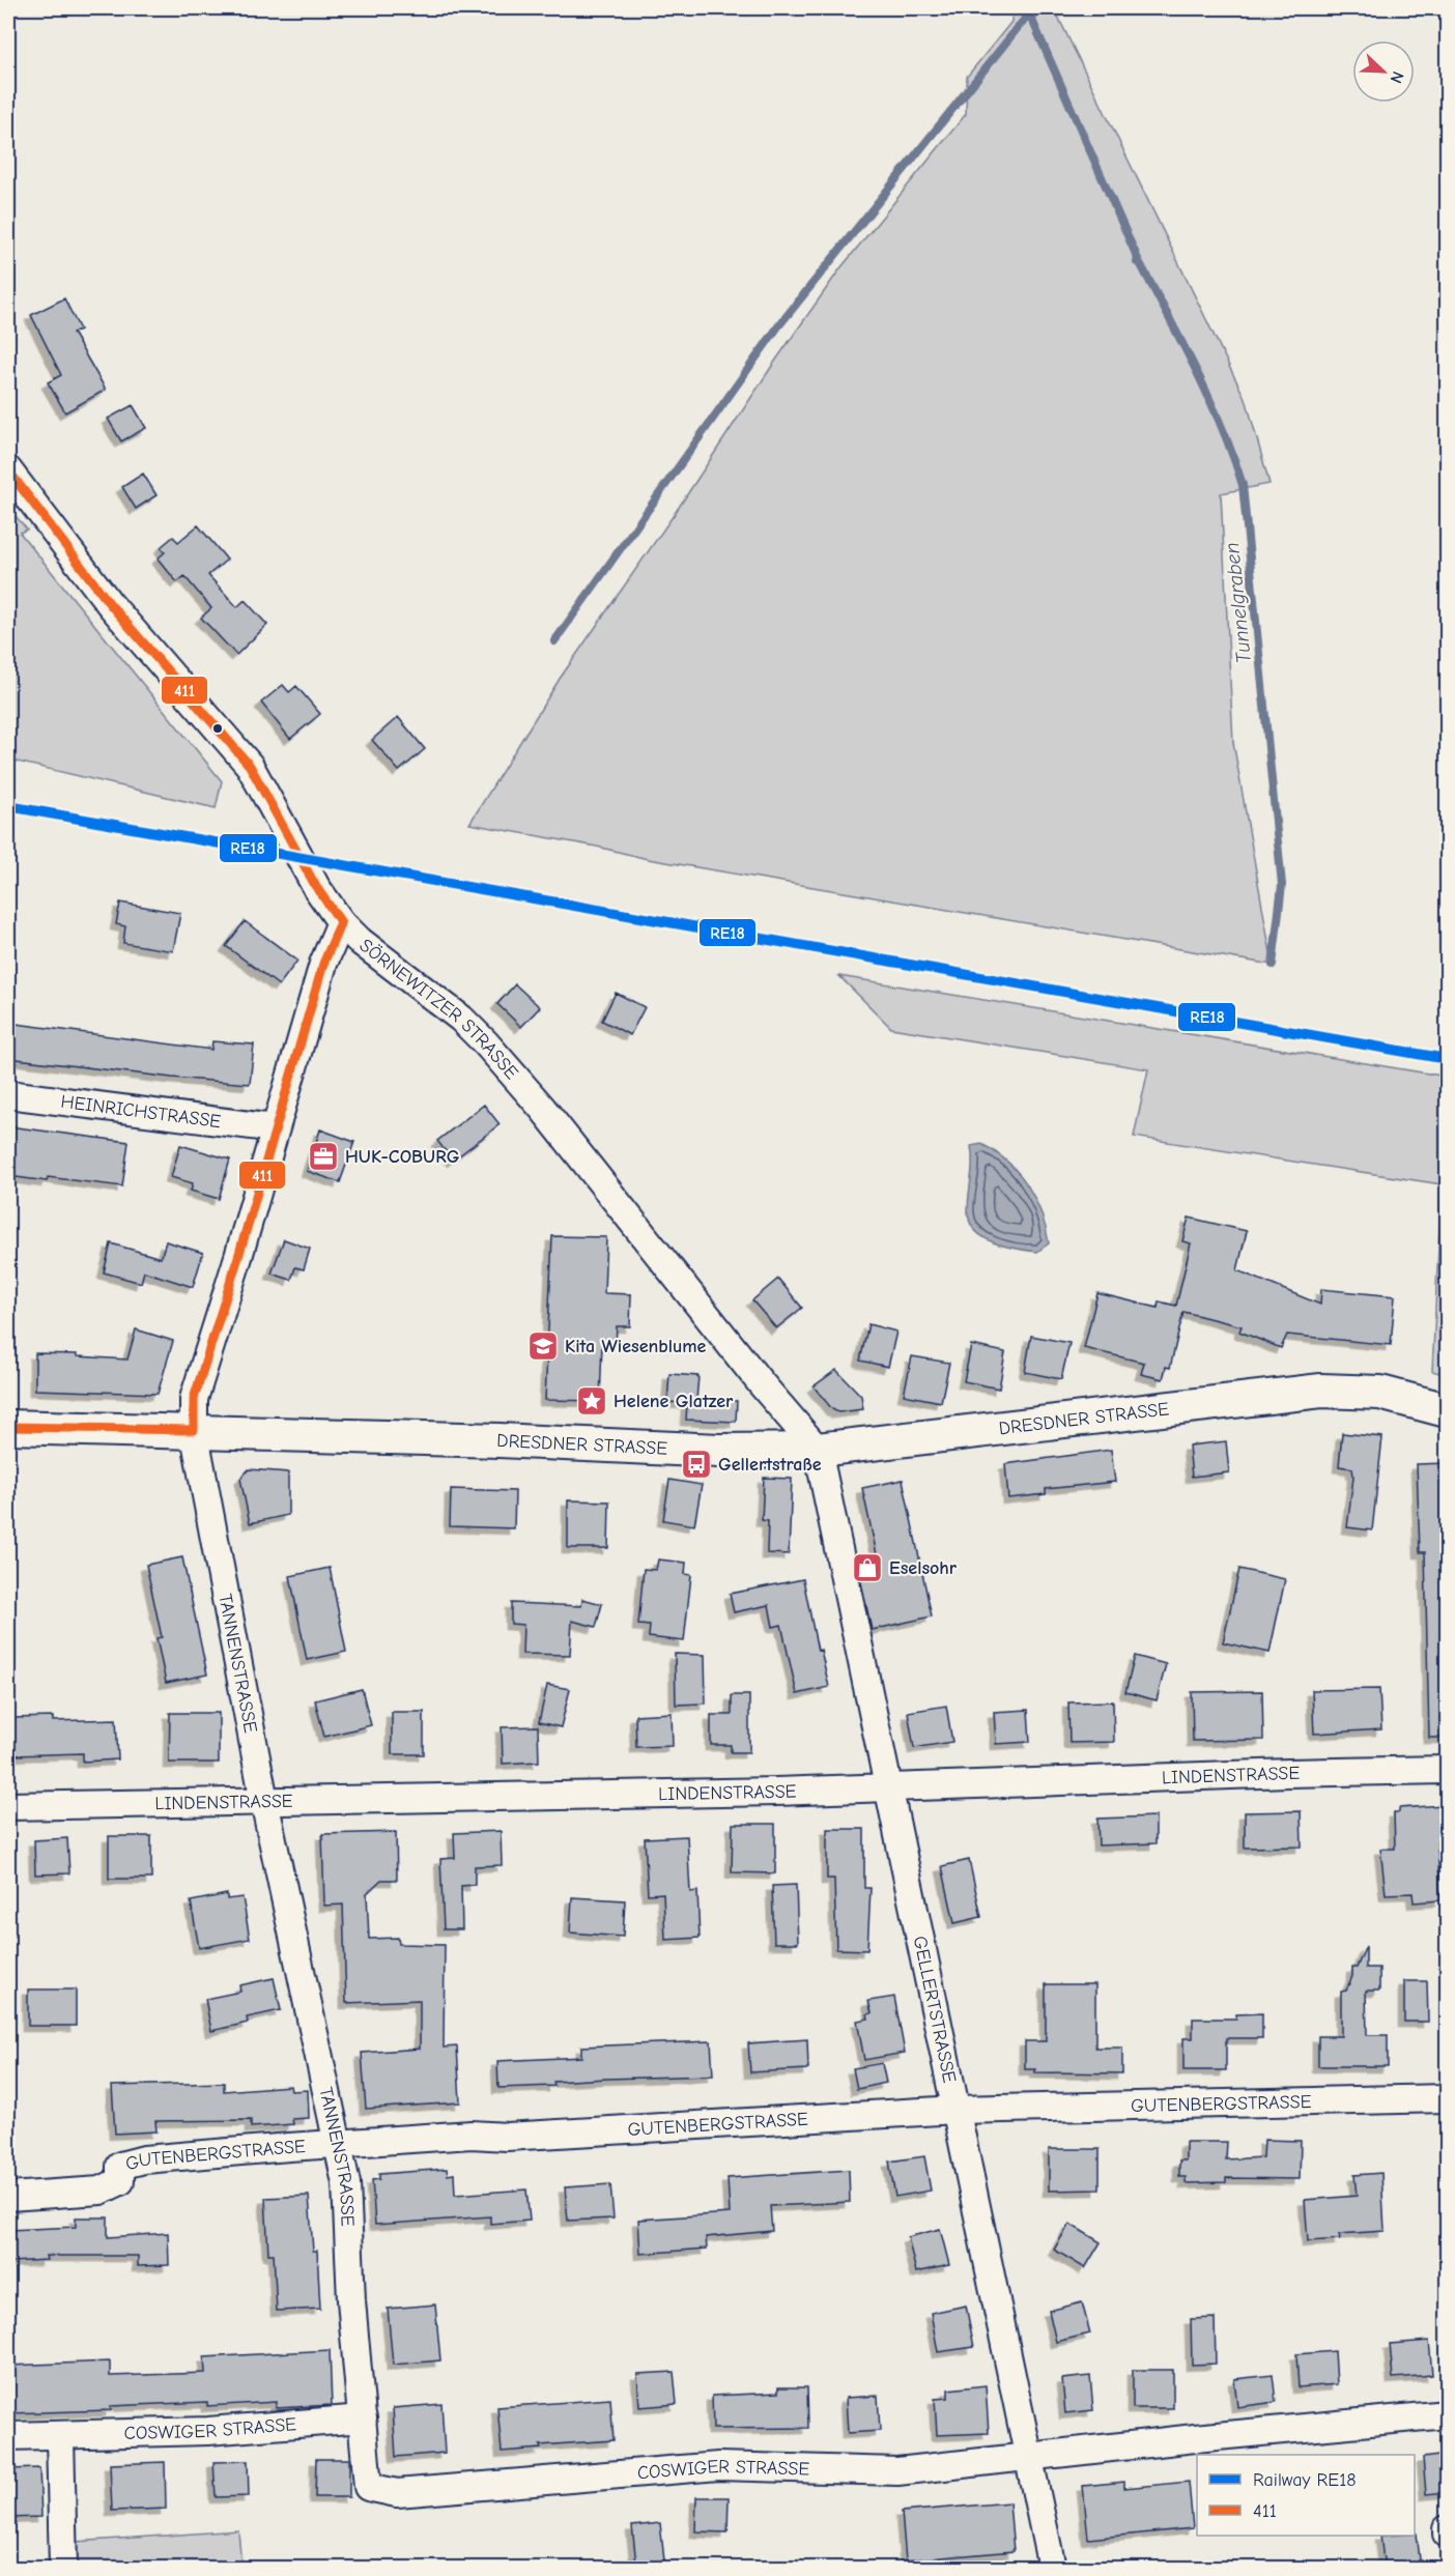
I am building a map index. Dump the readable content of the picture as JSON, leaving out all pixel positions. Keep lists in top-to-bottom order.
{
  "streets": {
    "main road": ["DRESDNER STRASSE"],
    "street": [
      "SÖRNEWITZER STRASSE",
      "HEINRICHSTRASSE",
      "TANNENSTRASSE",
      "LINDENSTRASSE",
      "GELLERTSTRASSE",
      "GUTENBERGSTRASSE",
      "COSWIGER STRASSE"
    ]
  },
  "crossings": [
    ["SÖRNEWITZER STRASSE", "DRESDNER STRASSE"],
    ["SÖRNEWITZER STRASSE", "TANNENSTRASSE"],
    ["SÖRNEWITZER STRASSE", "GELLERTSTRASSE"],
    ["HEINRICHSTRASSE", "TANNENSTRASSE"],
    ["DRESDNER STRASSE", "TANNENSTRASSE"],
    ["DRESDNER STRASSE", "GELLERTSTRASSE"],
    ["TANNENSTRASSE", "LINDENSTRASSE"],
    ["TANNENSTRASSE", "GUTENBERGSTRASSE"],
    ["TANNENSTRASSE", "COSWIGER STRASSE"],
    ["LINDENSTRASSE", "GELLERTSTRASSE"],
    ["GELLERTSTRASSE", "GUTENBERGSTRASSE"],
    ["GELLERTSTRASSE", "COSWIGER STRASSE"]
  ],
  "water": ["Tunnelgraben"],
  "places": {
    "office": ["HUK-COBURG"],
    "school or university": ["Kita Wiesenblume"],
    "place": ["Helene Glatzer"],
    "bus stop": ["Gellertstraße"],
    "shop": ["Eselsohr"]
  },
  "lines": ["transit line 411", "rail line RE18"],
  "legend": ["Railway RE18", "411"],
  "north": "bottom right"
}
